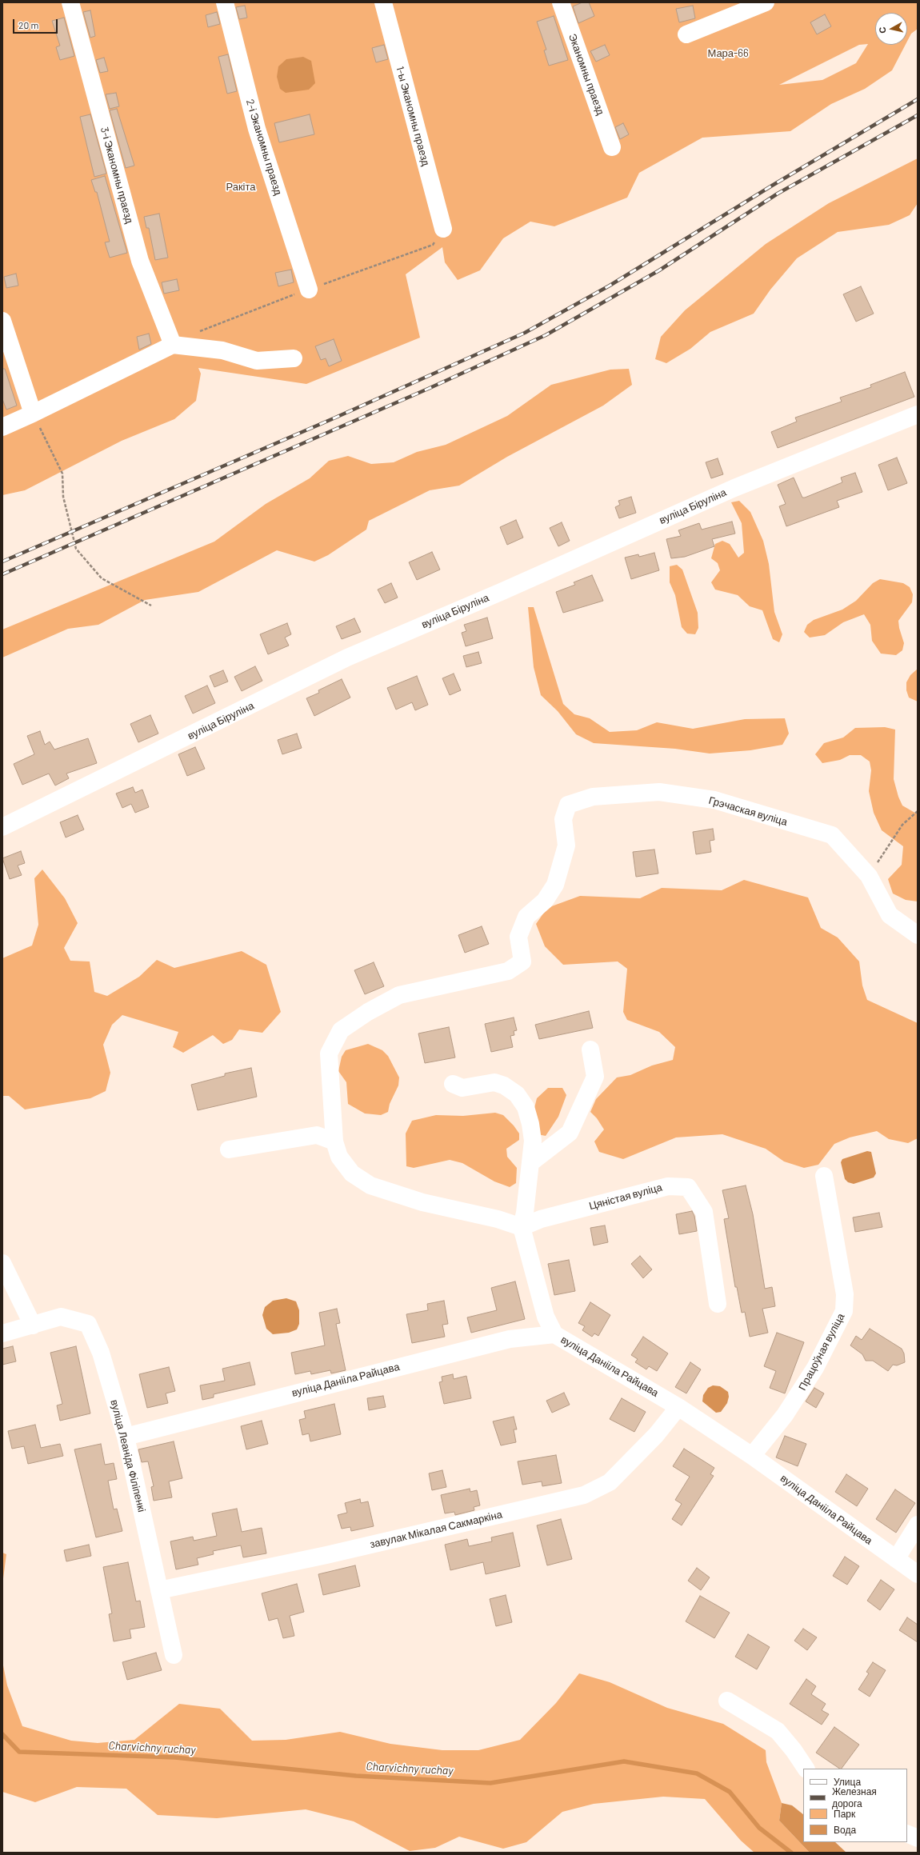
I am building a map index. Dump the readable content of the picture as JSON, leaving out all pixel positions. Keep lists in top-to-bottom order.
{
  "streets": {
    "street": [
      "Эканомны праезд",
      "1-ы Эканомны праезд",
      "2-і Эканомны праезд",
      "3-і Эканомны праезд",
      "вуліца Біруліна",
      "Грэчаская вуліца",
      "Цяністая вуліца",
      "Працоўная вуліца",
      "вуліца Данііла Райцава",
      "вуліца Леаніда Філіпенкі",
      "завулак Мікалая Сакмаркіна"
    ]
  },
  "crossings": [
    ["Працоўная вуліца", "вуліца Данііла Райцава"],
    ["вуліца Данііла Райцава", "вуліца Леаніда Філіпенкі"],
    ["вуліца Данііла Райцава", "завулак Мікалая Сакмаркіна"],
    ["вуліца Леаніда Філіпенкі", "завулак Мікалая Сакмаркіна"]
  ],
  "water": ["Charvichny ruchay"],
  "parks": ["Мара-66", "Ракіта"],
  "legend": [
    "Улица",
    "Железная дорога",
    "Парк",
    "Вода"
  ],
  "scale_bar": "20 m",
  "north": "left"
}
